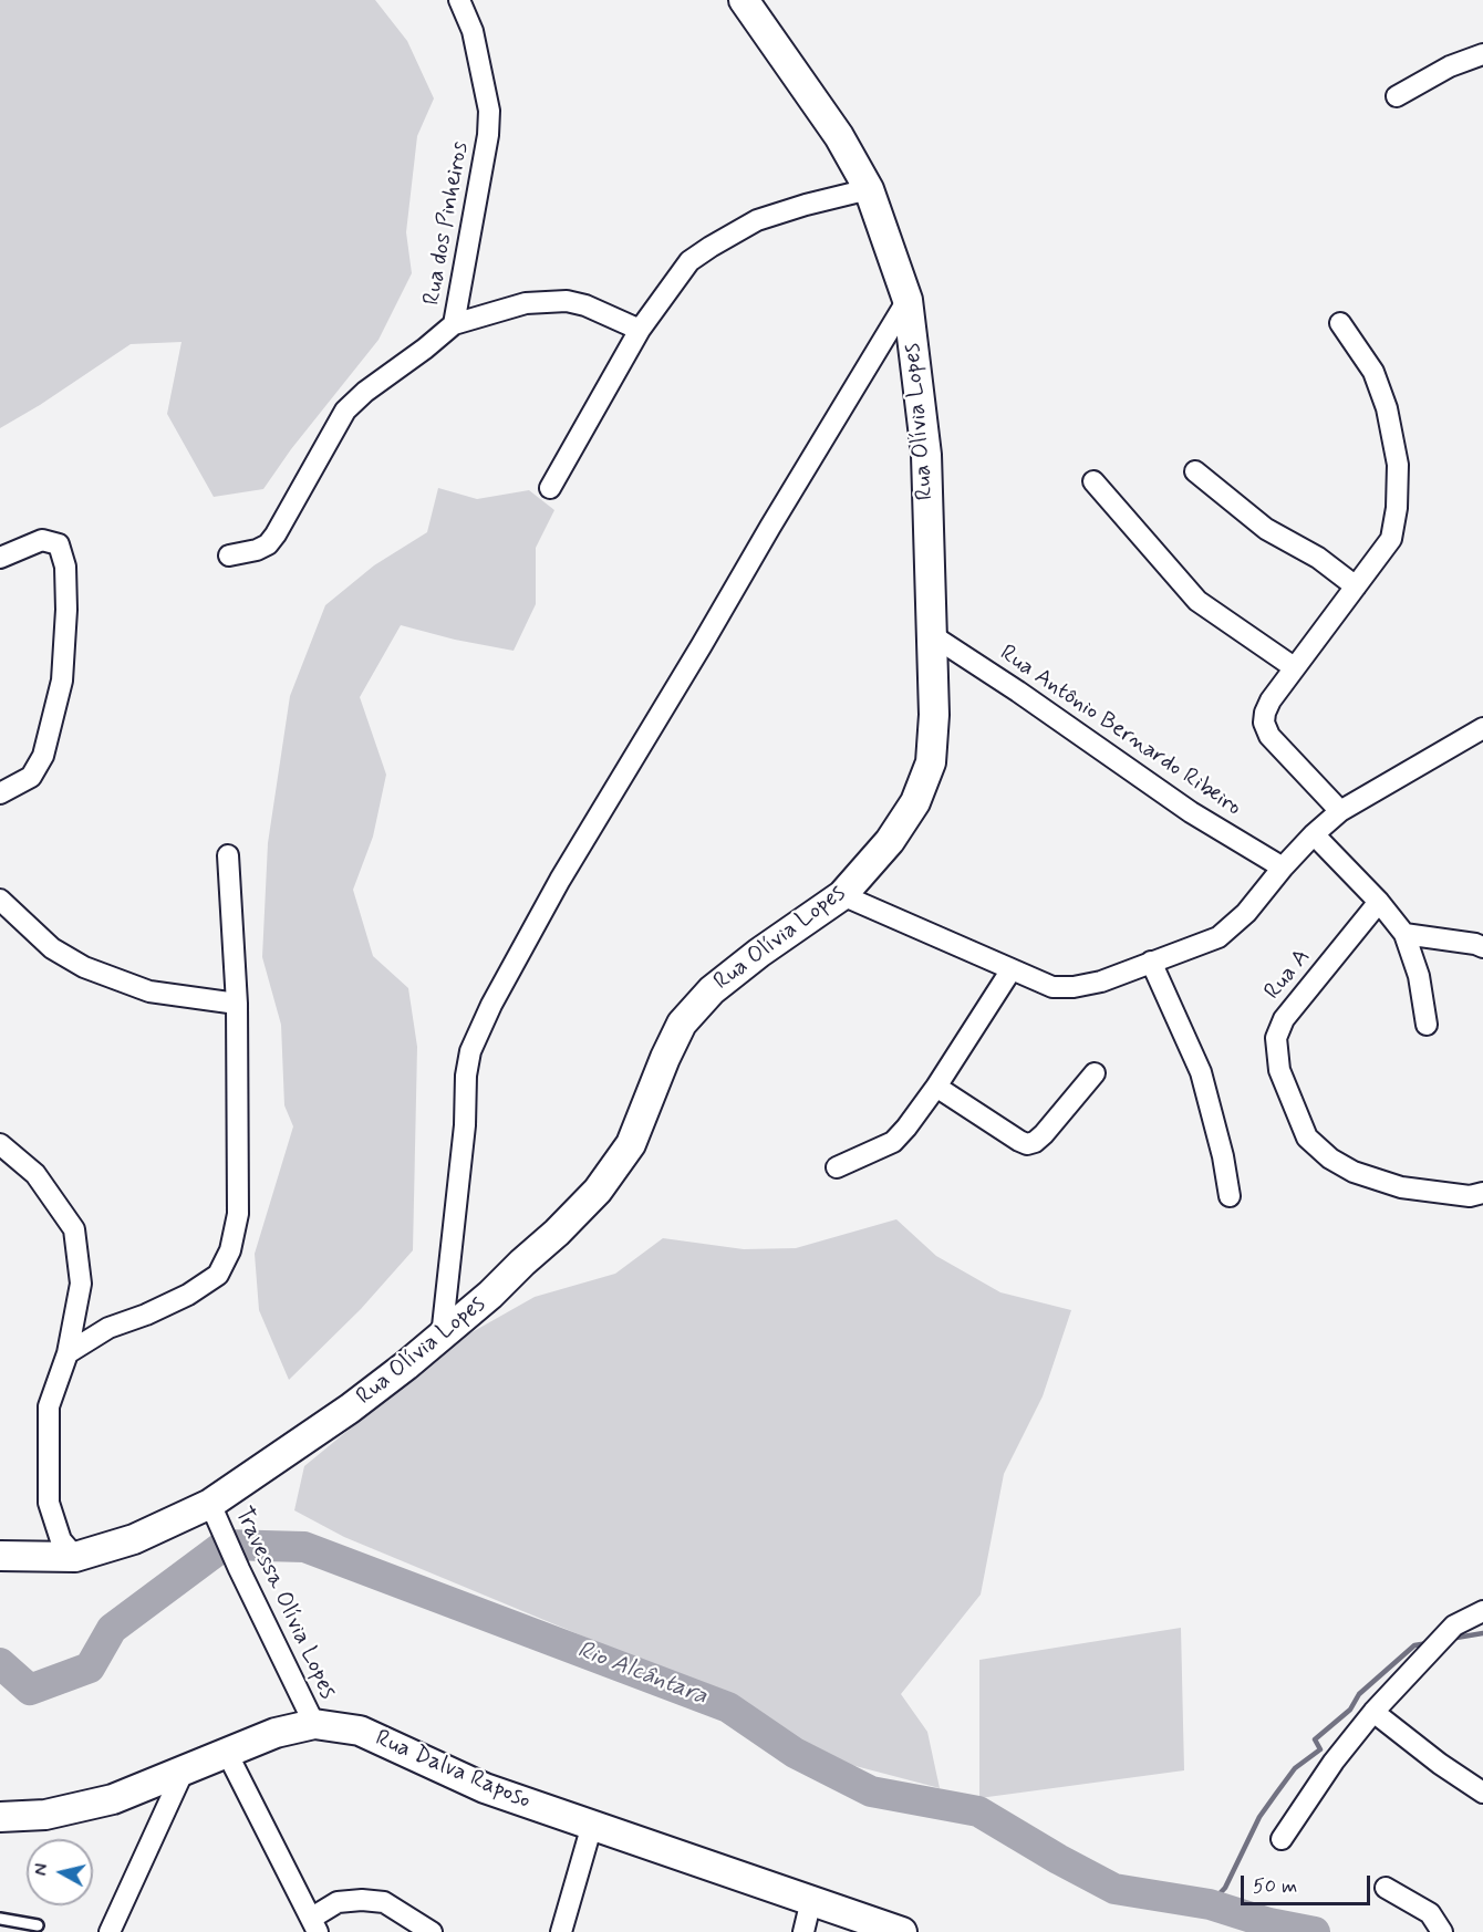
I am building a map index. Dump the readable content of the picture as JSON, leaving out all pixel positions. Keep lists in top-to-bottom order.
{
  "streets": {
    "street": [
      "Rua dos Pinheiros",
      "Rua Olívia Lopes",
      "Rua Antônio Bernardo Ribeiro",
      "Rua A",
      "Travessa Olívia Lopes",
      "Rua Dalva Raposo"
    ]
  },
  "crossings": [
    ["Rua Olívia Lopes", "Rua Antônio Bernardo Ribeiro"],
    ["Rua Olívia Lopes", "Travessa Olívia Lopes"],
    ["Travessa Olívia Lopes", "Rua Dalva Raposo"]
  ],
  "water": ["Rio Alcântara"],
  "scale_bar": "50 m",
  "north": "left"
}
